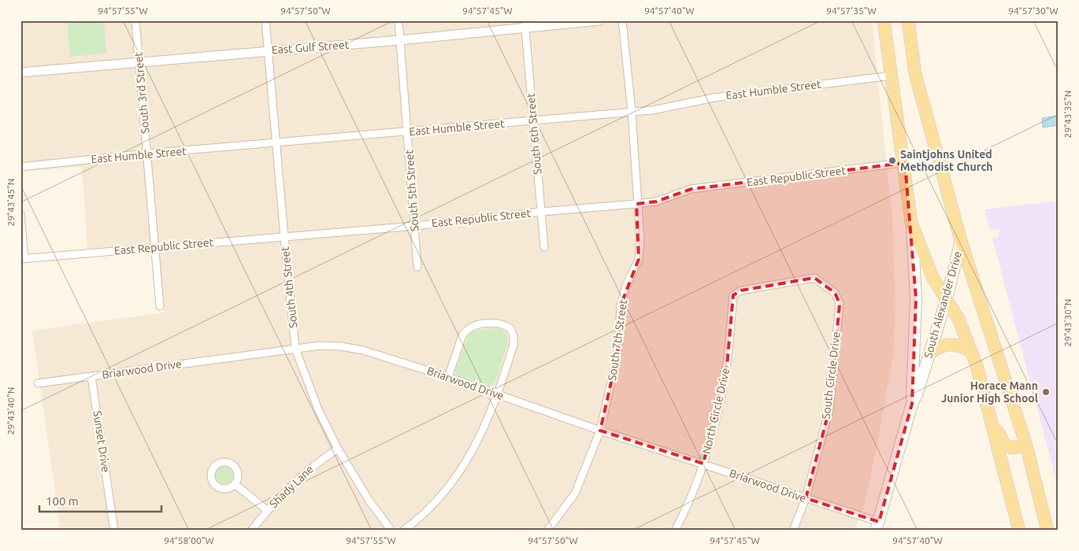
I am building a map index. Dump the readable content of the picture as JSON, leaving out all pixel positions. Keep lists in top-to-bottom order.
{
  "streets": {
    "main road": ["South Alexander Drive"],
    "street": [
      "East Gulf Street",
      "East Humble Street",
      "South 3rd Street",
      "South 6th Street",
      "East Republic Street",
      "South 5th Street",
      "South 4th Street",
      "South 7th Street",
      "Briarwood Drive",
      "South Circle Drive",
      "North Circle Drive",
      "Sunset Drive",
      "Shady Lane"
    ]
  },
  "crossings": [
    ["East Gulf Street", "South 3rd Street"],
    ["East Gulf Street", "South 6th Street"],
    ["East Gulf Street", "South 5th Street"],
    ["East Gulf Street", "South 4th Street"],
    ["East Humble Street", "South 3rd Street"],
    ["East Humble Street", "South 6th Street"],
    ["East Humble Street", "South 5th Street"],
    ["East Humble Street", "South 4th Street"],
    ["East Humble Street", "South Alexander Drive"],
    ["East Humble Street", "South 7th Street"],
    ["South 3rd Street", "East Republic Street"],
    ["South 6th Street", "East Republic Street"],
    ["East Republic Street", "South 5th Street"],
    ["East Republic Street", "South 4th Street"],
    ["East Republic Street", "South Alexander Drive"],
    ["East Republic Street", "South 7th Street"],
    ["South 4th Street", "Briarwood Drive"],
    ["South 4th Street", "Shady Lane"],
    ["South Alexander Drive", "Briarwood Drive"],
    ["South 7th Street", "Briarwood Drive"],
    ["Briarwood Drive", "South Circle Drive"],
    ["Briarwood Drive", "North Circle Drive"],
    ["Briarwood Drive", "Sunset Drive"],
    ["South Circle Drive", "North Circle Drive"]
  ],
  "places": ["Saintjohns United Methodist Church", "Horace Mann Junior High School"],
  "scale_bar": "100 m",
  "coordinates": [
    "94°57'55\"W",
    "94°57'50\"W",
    "94°57'45\"W",
    "94°57'40\"W",
    "94°57'35\"W",
    "94°57'30\"W",
    "29°43'35\"N",
    "29°43'45\"N",
    "29°43'30\"N",
    "29°43'40\"N",
    "94°58'00\"W"
  ]
}
